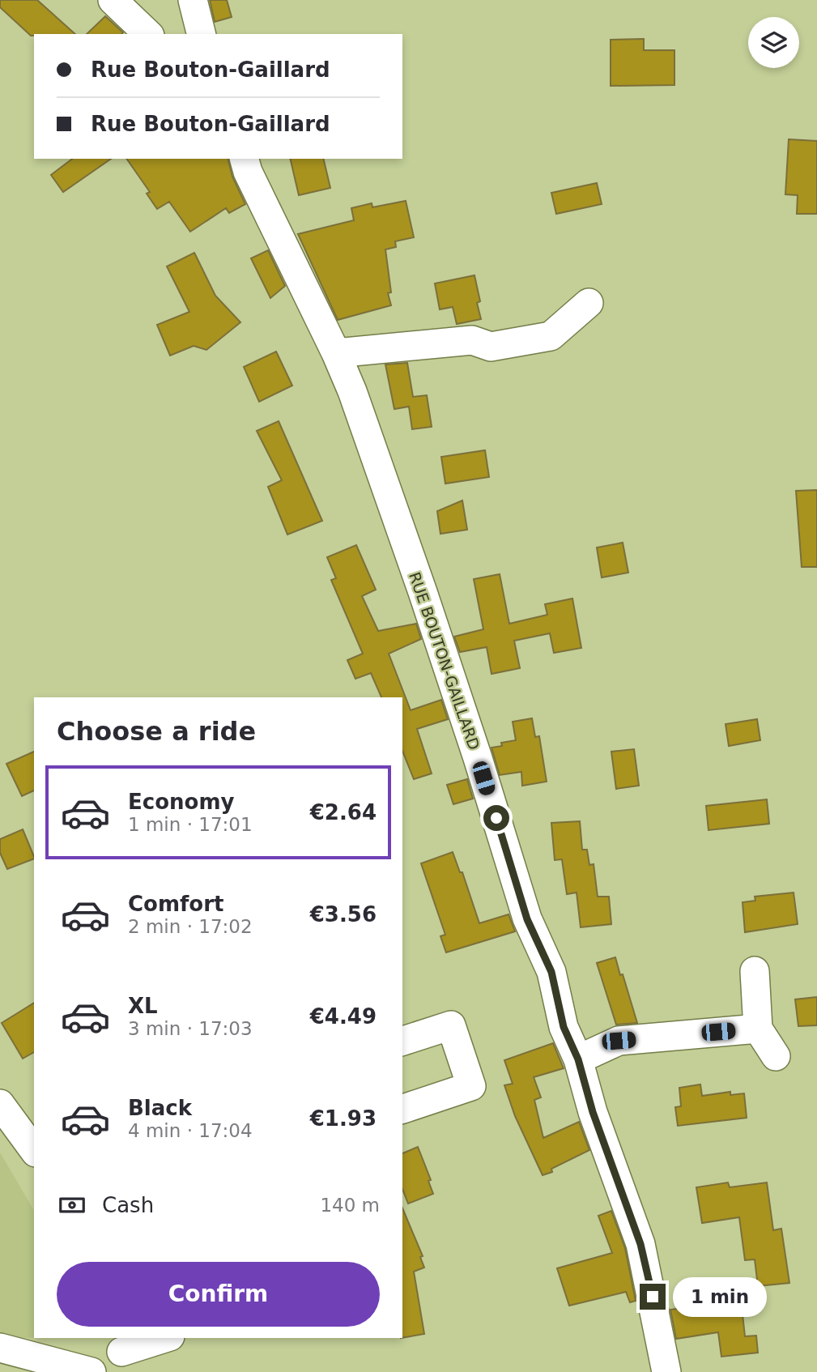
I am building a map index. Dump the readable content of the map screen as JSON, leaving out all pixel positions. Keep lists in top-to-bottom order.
{
  "streets": {
    "street": ["RUE BOUTON-GAILLARD"]
  },
  "page": {
    "banner": ["Rue Bouton-Gaillard", "Rue Bouton-Gaillard"],
    "heading": "Choose a ride",
    "list": [
      {
        "name": "Economy",
        "note": "1 min · 17:01",
        "value": "€2.64"
      },
      {
        "name": "Comfort",
        "note": "2 min · 17:02",
        "value": "€3.56"
      },
      {
        "name": "XL",
        "note": "3 min · 17:03",
        "value": "€4.49"
      },
      {
        "name": "Black",
        "note": "4 min · 17:04",
        "value": "€1.93"
      }
    ],
    "pay": ["Cash", "140 m"],
    "buttons": "Confirm",
    "bubble": "1 min"
  }
}
